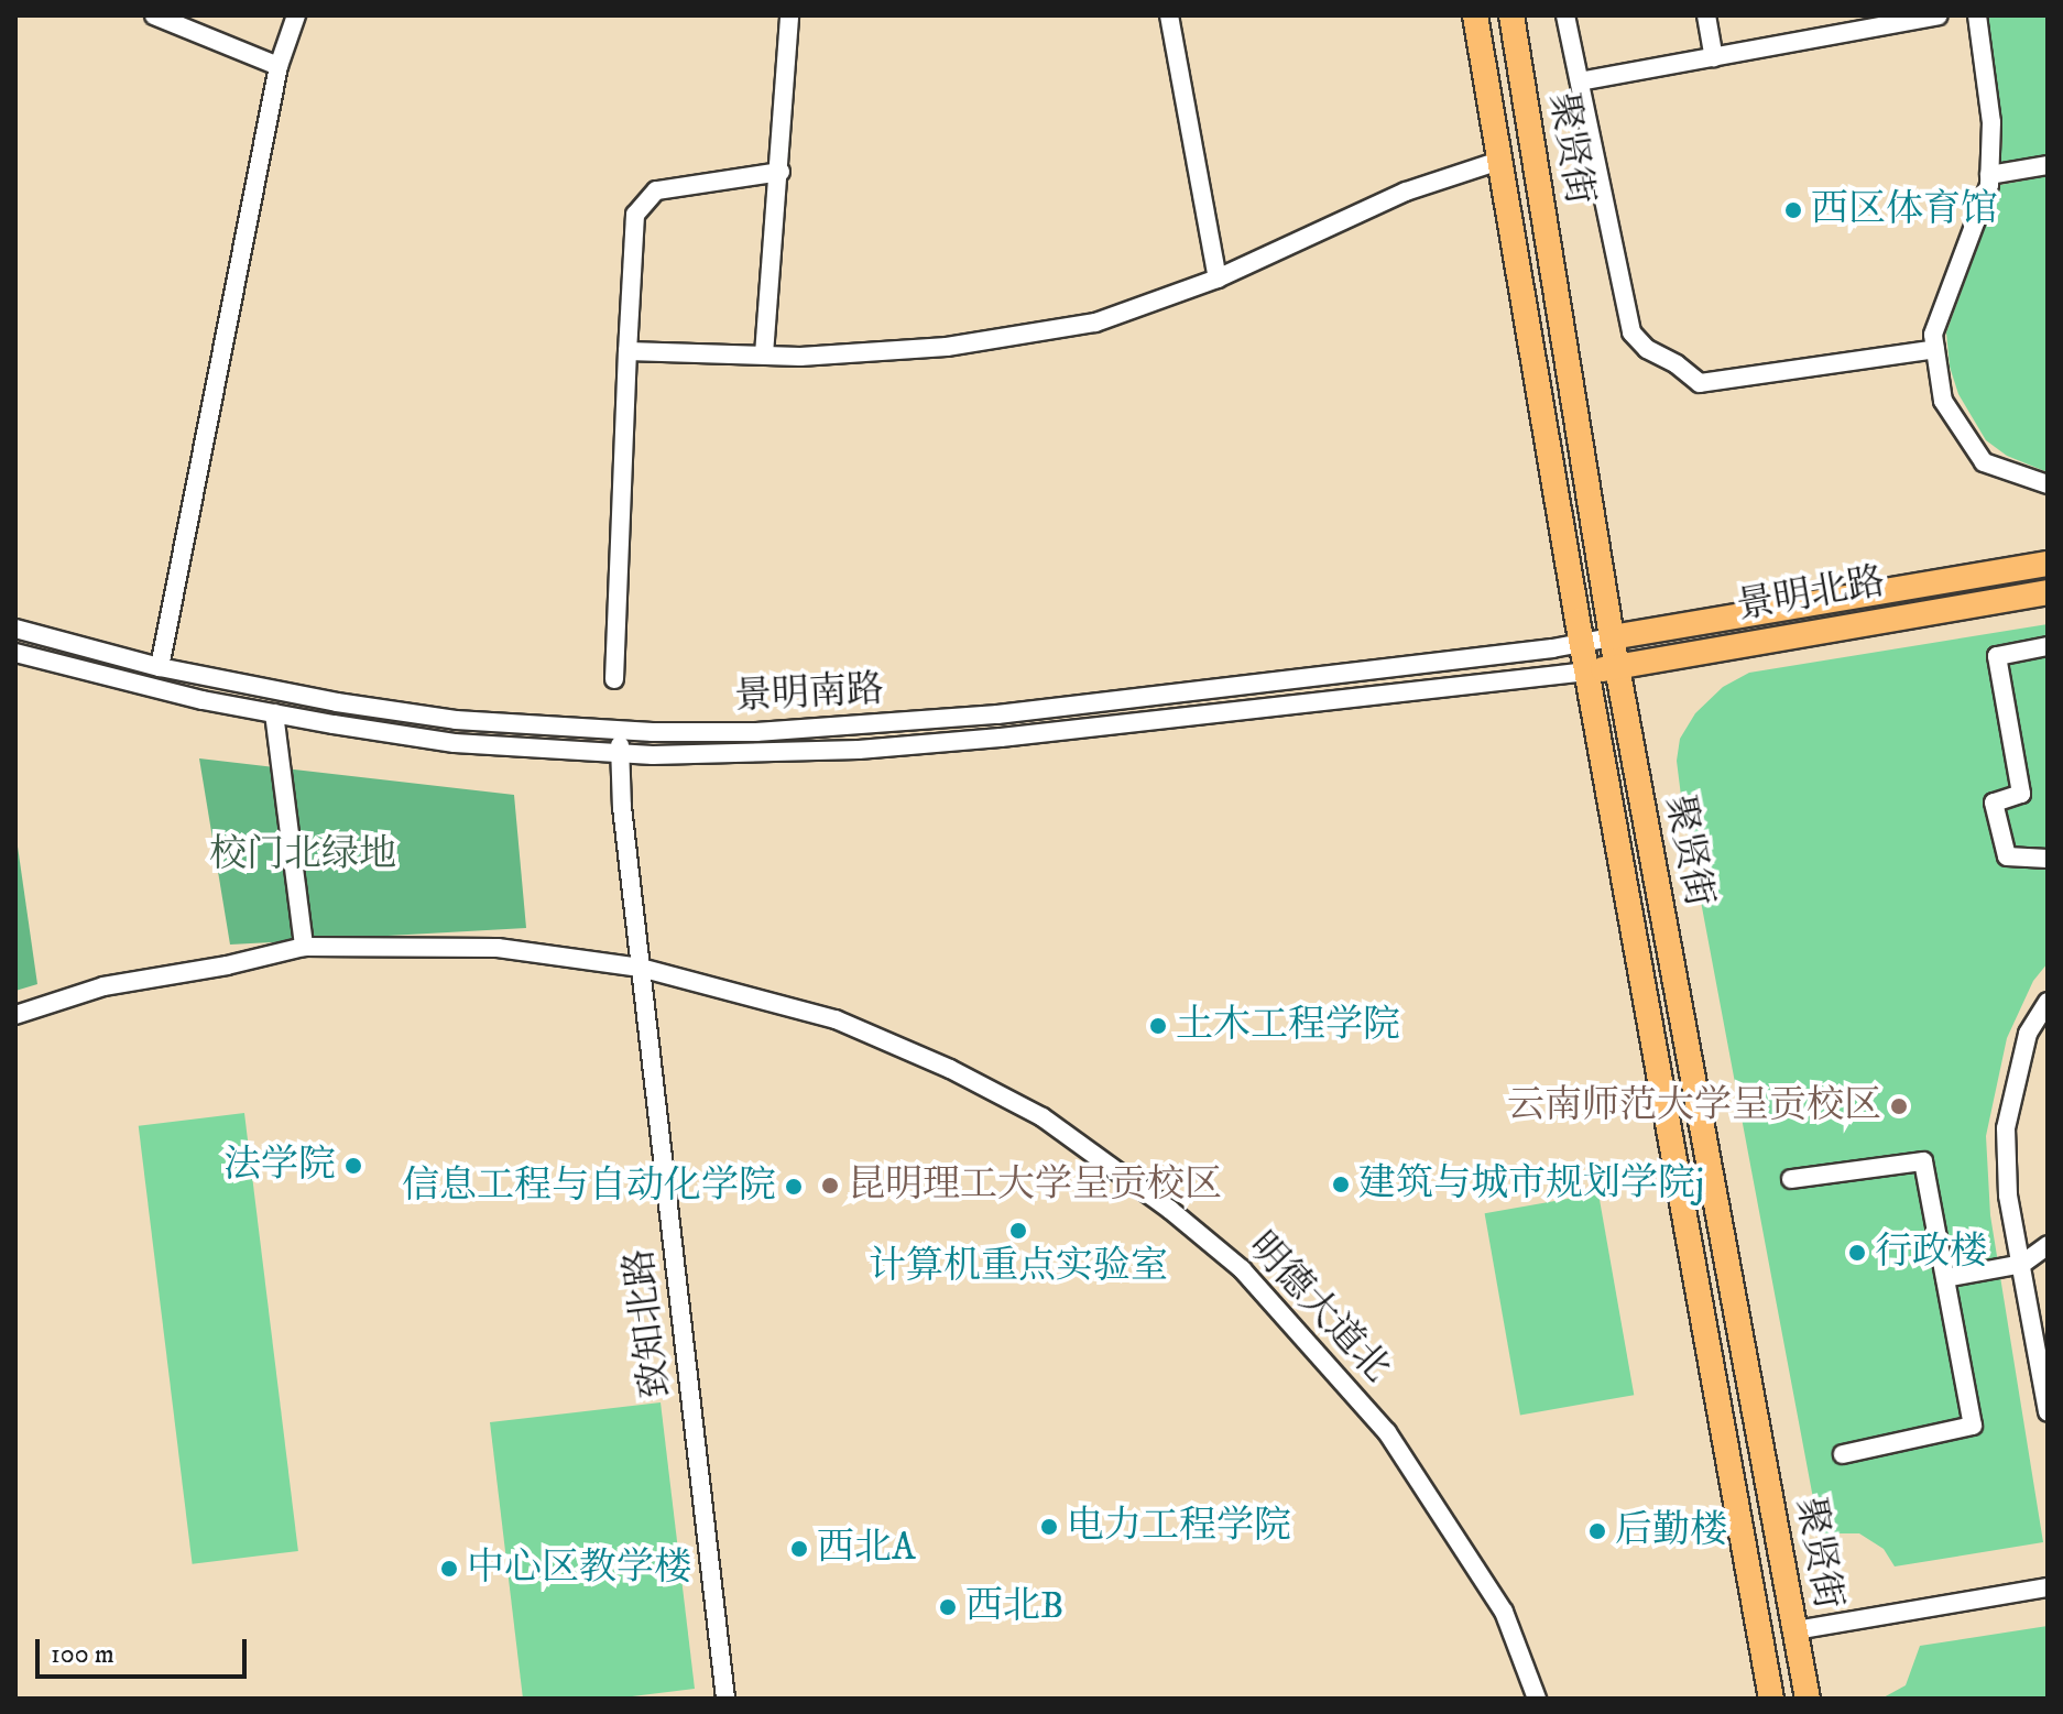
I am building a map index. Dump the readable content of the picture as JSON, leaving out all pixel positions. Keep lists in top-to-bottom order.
{
  "streets": {
    "main road": ["聚贤街", "景明北路"],
    "street": ["景明南路", "明德大道北", "致知北路"]
  },
  "crossings": [
    ["聚贤街", "景明北路"],
    ["聚贤街", "景明南路"],
    ["景明北路", "景明南路"],
    ["景明南路", "致知北路"],
    ["明德大道北", "致知北路"]
  ],
  "parks": ["校门北绿地"],
  "places": [
    "西区体育馆",
    "土木工程学院",
    "云南师范大学呈贡校区",
    "法学院",
    "建筑与城市规划学院j",
    "昆明理工大学呈贡校区",
    "信息工程与自动化学院",
    "计算机重点实验室",
    "行政楼",
    "电力工程学院",
    "后勤楼",
    "西北A",
    "中心区教学楼",
    "西北B"
  ],
  "scale_bar": "100 m"
}
